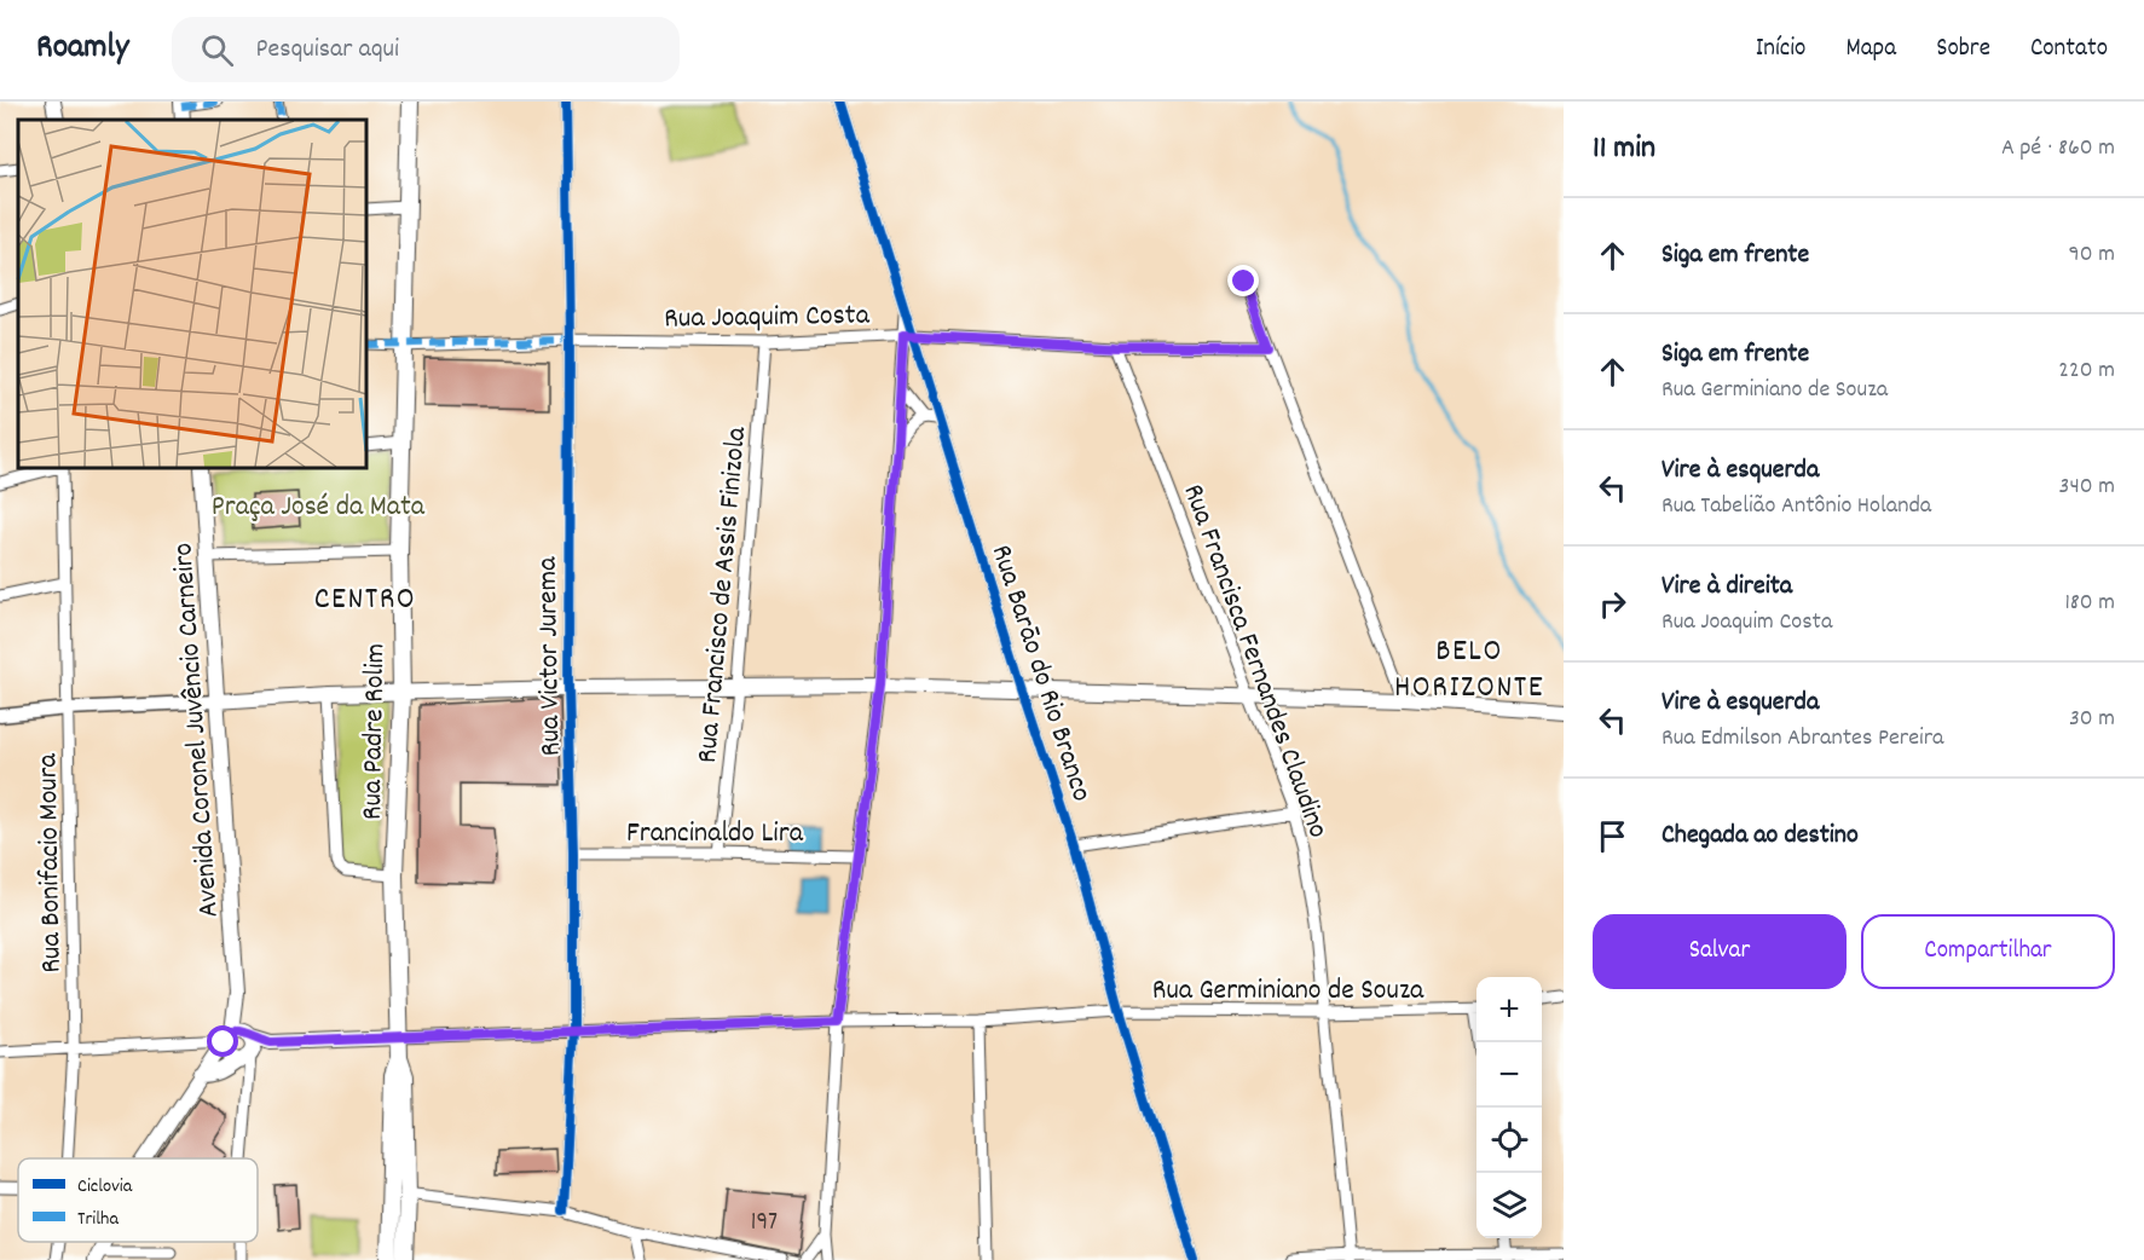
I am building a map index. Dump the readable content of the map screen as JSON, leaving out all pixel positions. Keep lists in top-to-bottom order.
{
  "streets": {
    "main road": ["Avenida Coronel Juvêncio Carneiro", "Rua Padre Rolim"],
    "street": [
      "Rua Joaquim Costa",
      "Rua Francisco de Assis Finizola",
      "Rua Victor Jurema",
      "Rua Francisca Fernandes Claudino",
      "Rua Barāo do Rio Branco",
      "Francinaldo Lira",
      "Rua Bonifacio Moura",
      "Rua Germiniano de Souza"
    ]
  },
  "crossings": [
    ["Rua Joaquim Costa", "Rua Francisco de Assis Finizola"],
    ["Rua Joaquim Costa", "Rua Victor Jurema"],
    ["Rua Joaquim Costa", "Rua Francisca Fernandes Claudino"],
    ["Rua Joaquim Costa", "Rua Barāo do Rio Branco"],
    ["Rua Joaquim Costa", "Rua Padre Rolim"],
    ["Rua Francisco de Assis Finizola", "Francinaldo Lira"],
    ["Rua Victor Jurema", "Francinaldo Lira"],
    ["Rua Victor Jurema", "Rua Germiniano de Souza"],
    ["Rua Francisca Fernandes Claudino", "Rua Germiniano de Souza"],
    ["Rua Barāo do Rio Branco", "Rua Germiniano de Souza"],
    ["Rua Padre Rolim", "Rua Germiniano de Souza"]
  ],
  "districts": ["CENTRO", "BELO HORIZONTE"],
  "parks": ["Praça José da Mata"],
  "house_numbers": ["197"],
  "legend": ["Ciclovia", "Trilha"],
  "page": {
    "header": "Roamly",
    "search": "Pesquisar aqui",
    "nav": [
      "Início",
      "Mapa",
      "Sobre",
      "Contato"
    ],
    "heading": ["11 min", "A pé · 860 m"],
    "list": [
      ["Siga em frente", "90 m"],
      ["Siga em frente", "Rua Germiniano de Souza", "220 m"],
      ["Vire à esquerda", "Rua Tabelião Antônio Holanda", "340 m"],
      ["Vire à direita", "Rua Joaquim Costa", "180 m"],
      ["Vire à esquerda", "Rua Edmilson Abrantes Pereira", "30 m"],
      "Chegada ao destino"
    ],
    "buttons": ["Salvar", "Compartilhar"],
    "map_buttons": ["+", "−"]
  }
}
